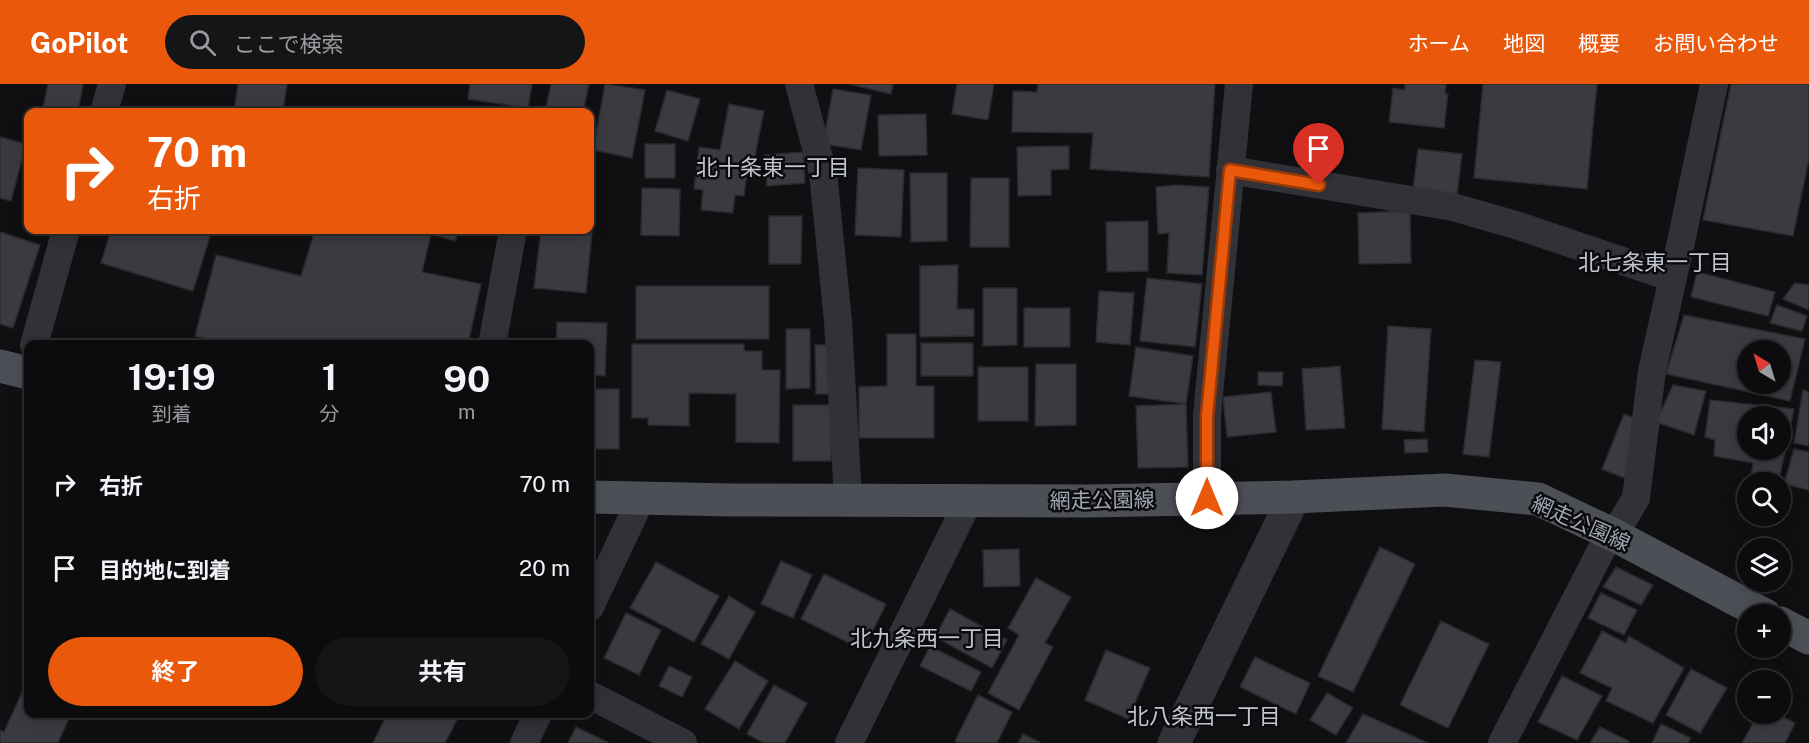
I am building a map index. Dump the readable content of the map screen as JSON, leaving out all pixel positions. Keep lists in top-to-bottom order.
{
  "streets": {
    "main road": ["網走公園線"]
  },
  "districts": [
    "北十条東一丁目",
    "北七条東一丁目",
    "北九条西一丁目",
    "北八条西一丁目"
  ],
  "north": "top left",
  "page": {
    "header": "GoPilot",
    "search": "ここで検索",
    "nav": [
      "ホーム",
      "地図",
      "概要",
      "お問い合わせ"
    ],
    "turn": ["70 m", "右折"],
    "map_buttons": ["+", "−"],
    "eta": [
      "19:19",
      "到着",
      "1",
      "分",
      "90",
      "m"
    ],
    "list": [
      {
        "name": "右折",
        "value": "70 m"
      },
      {
        "name": "目的地に到着",
        "value": "20 m"
      }
    ],
    "buttons": ["終了", "共有"]
  }
}
